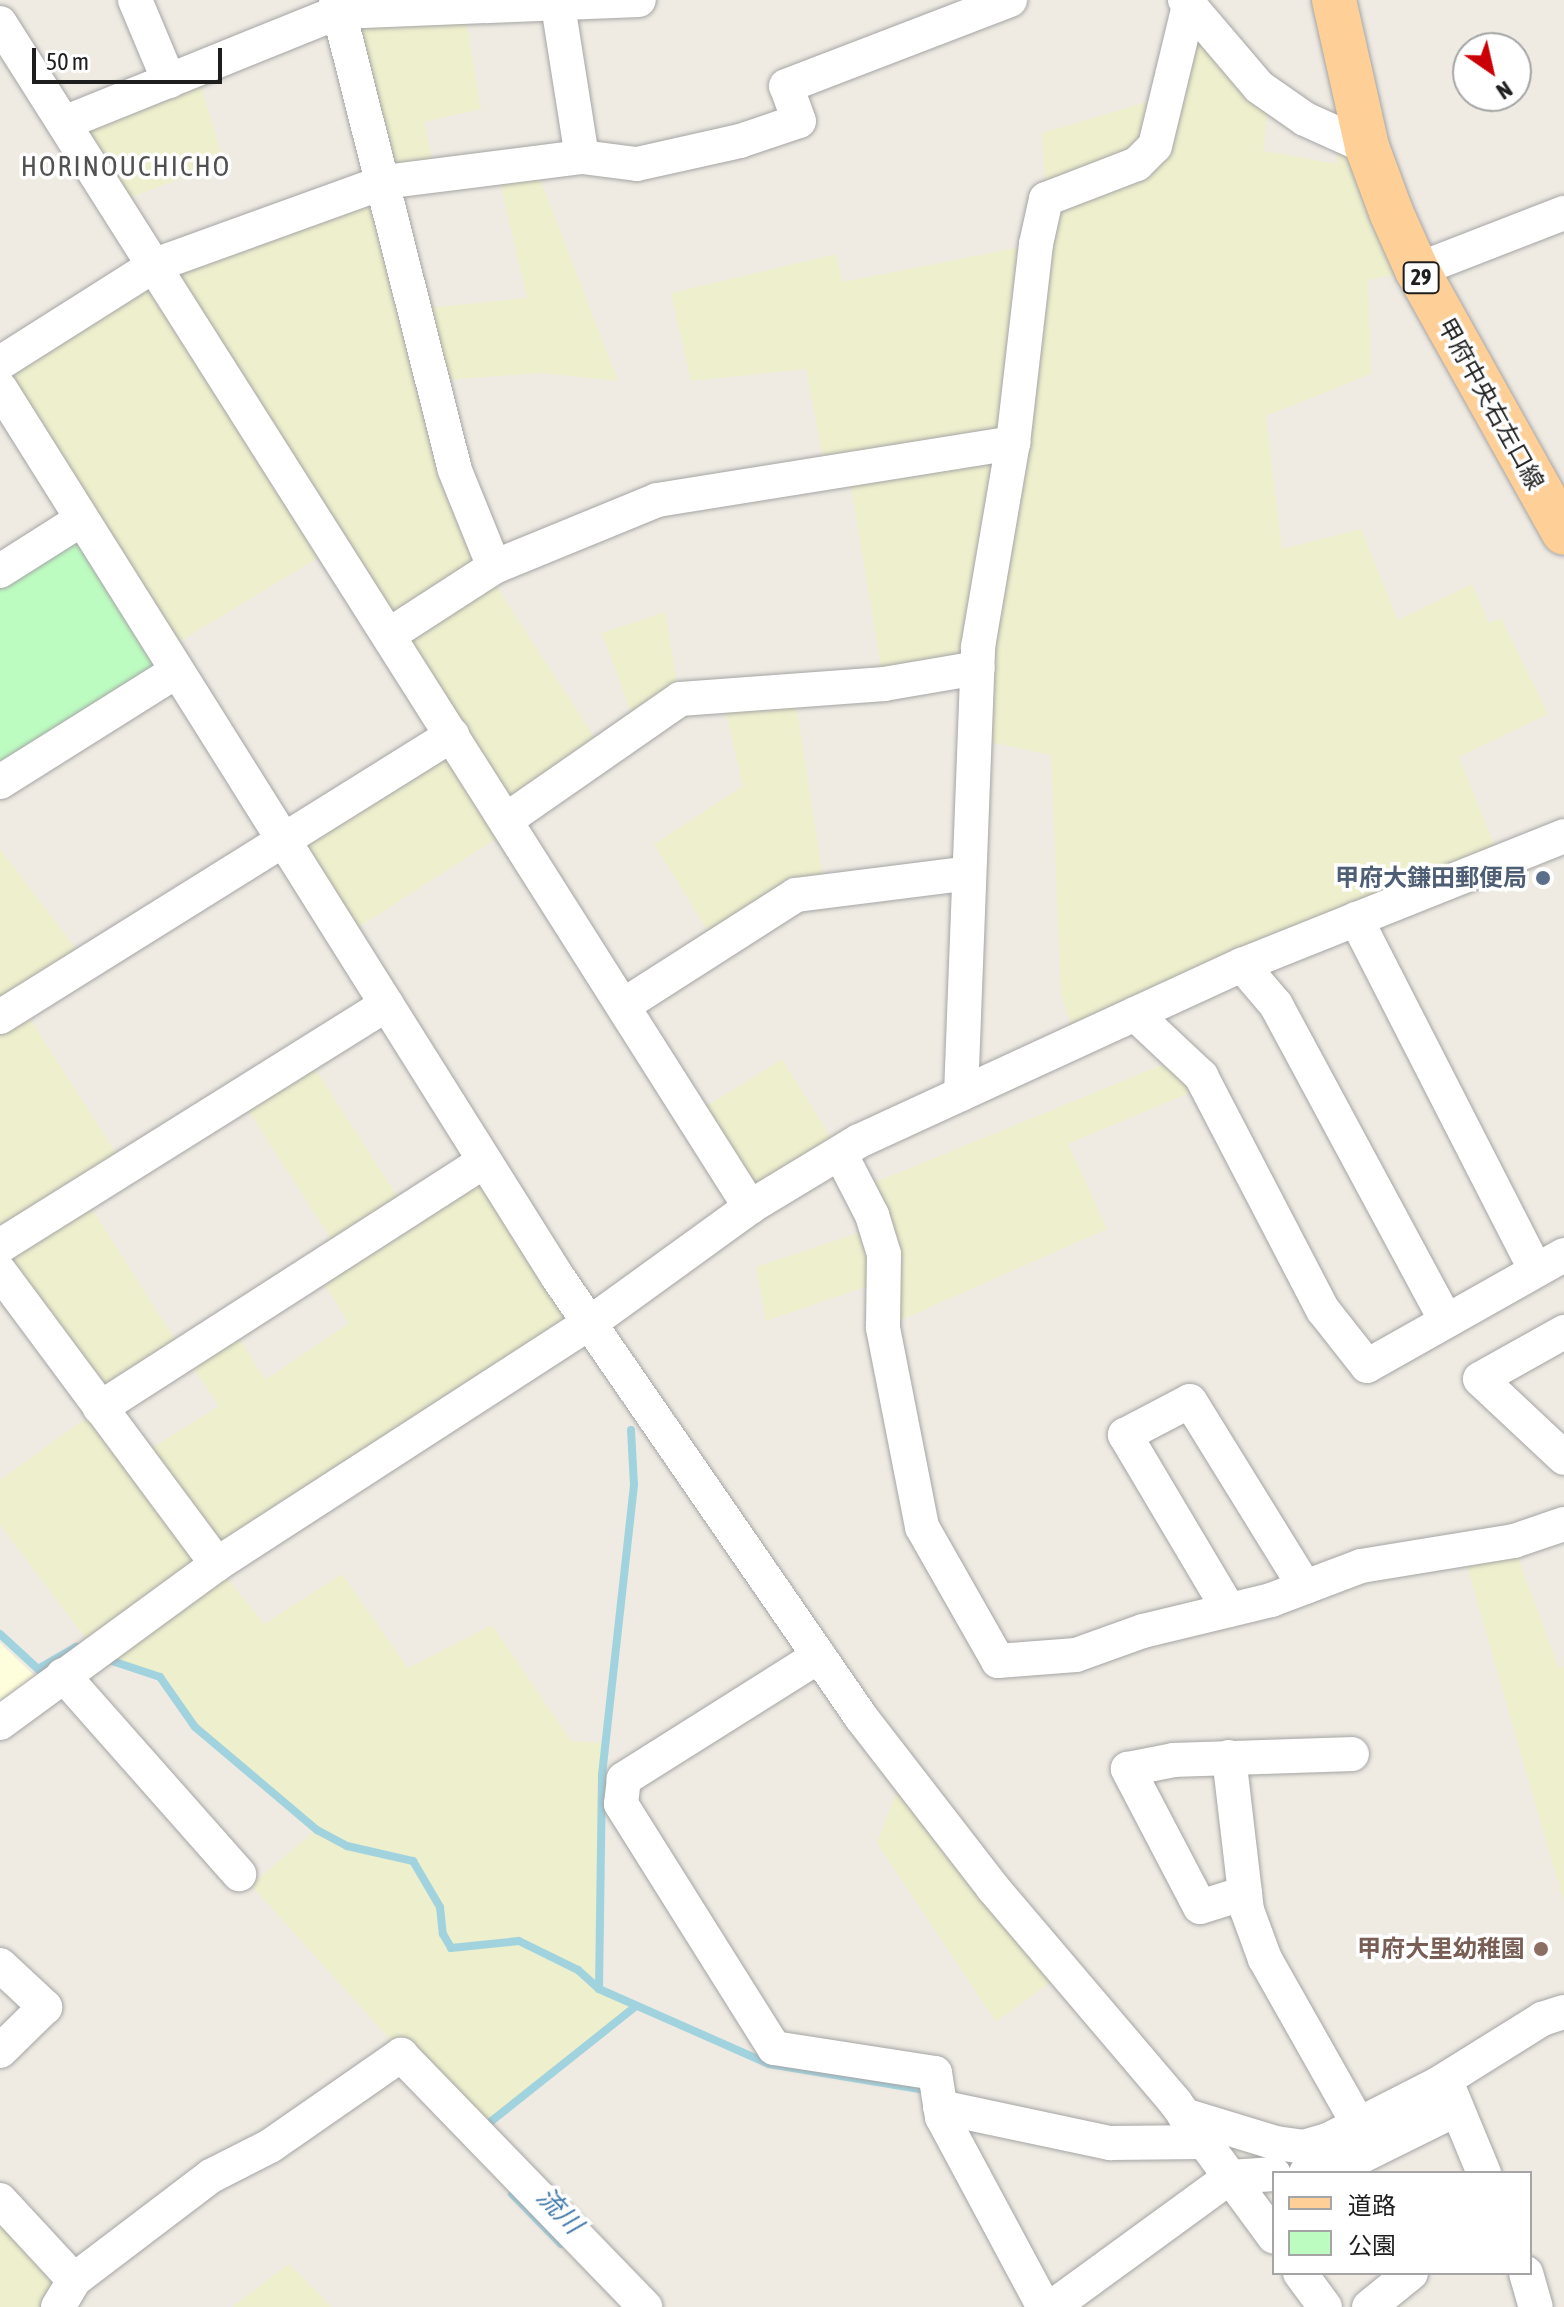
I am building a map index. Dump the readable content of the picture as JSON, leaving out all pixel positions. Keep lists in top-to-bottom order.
{
  "streets": {
    "main road": ["29", "甲府中央右左口線"]
  },
  "districts": ["HORINOUCHICHO"],
  "water": ["流川"],
  "places": ["甲府大鎌田郵便局", "甲府大里幼稚園"],
  "legend": ["道路", "公園"],
  "scale_bar": "50 m",
  "north": "bottom right"
}
